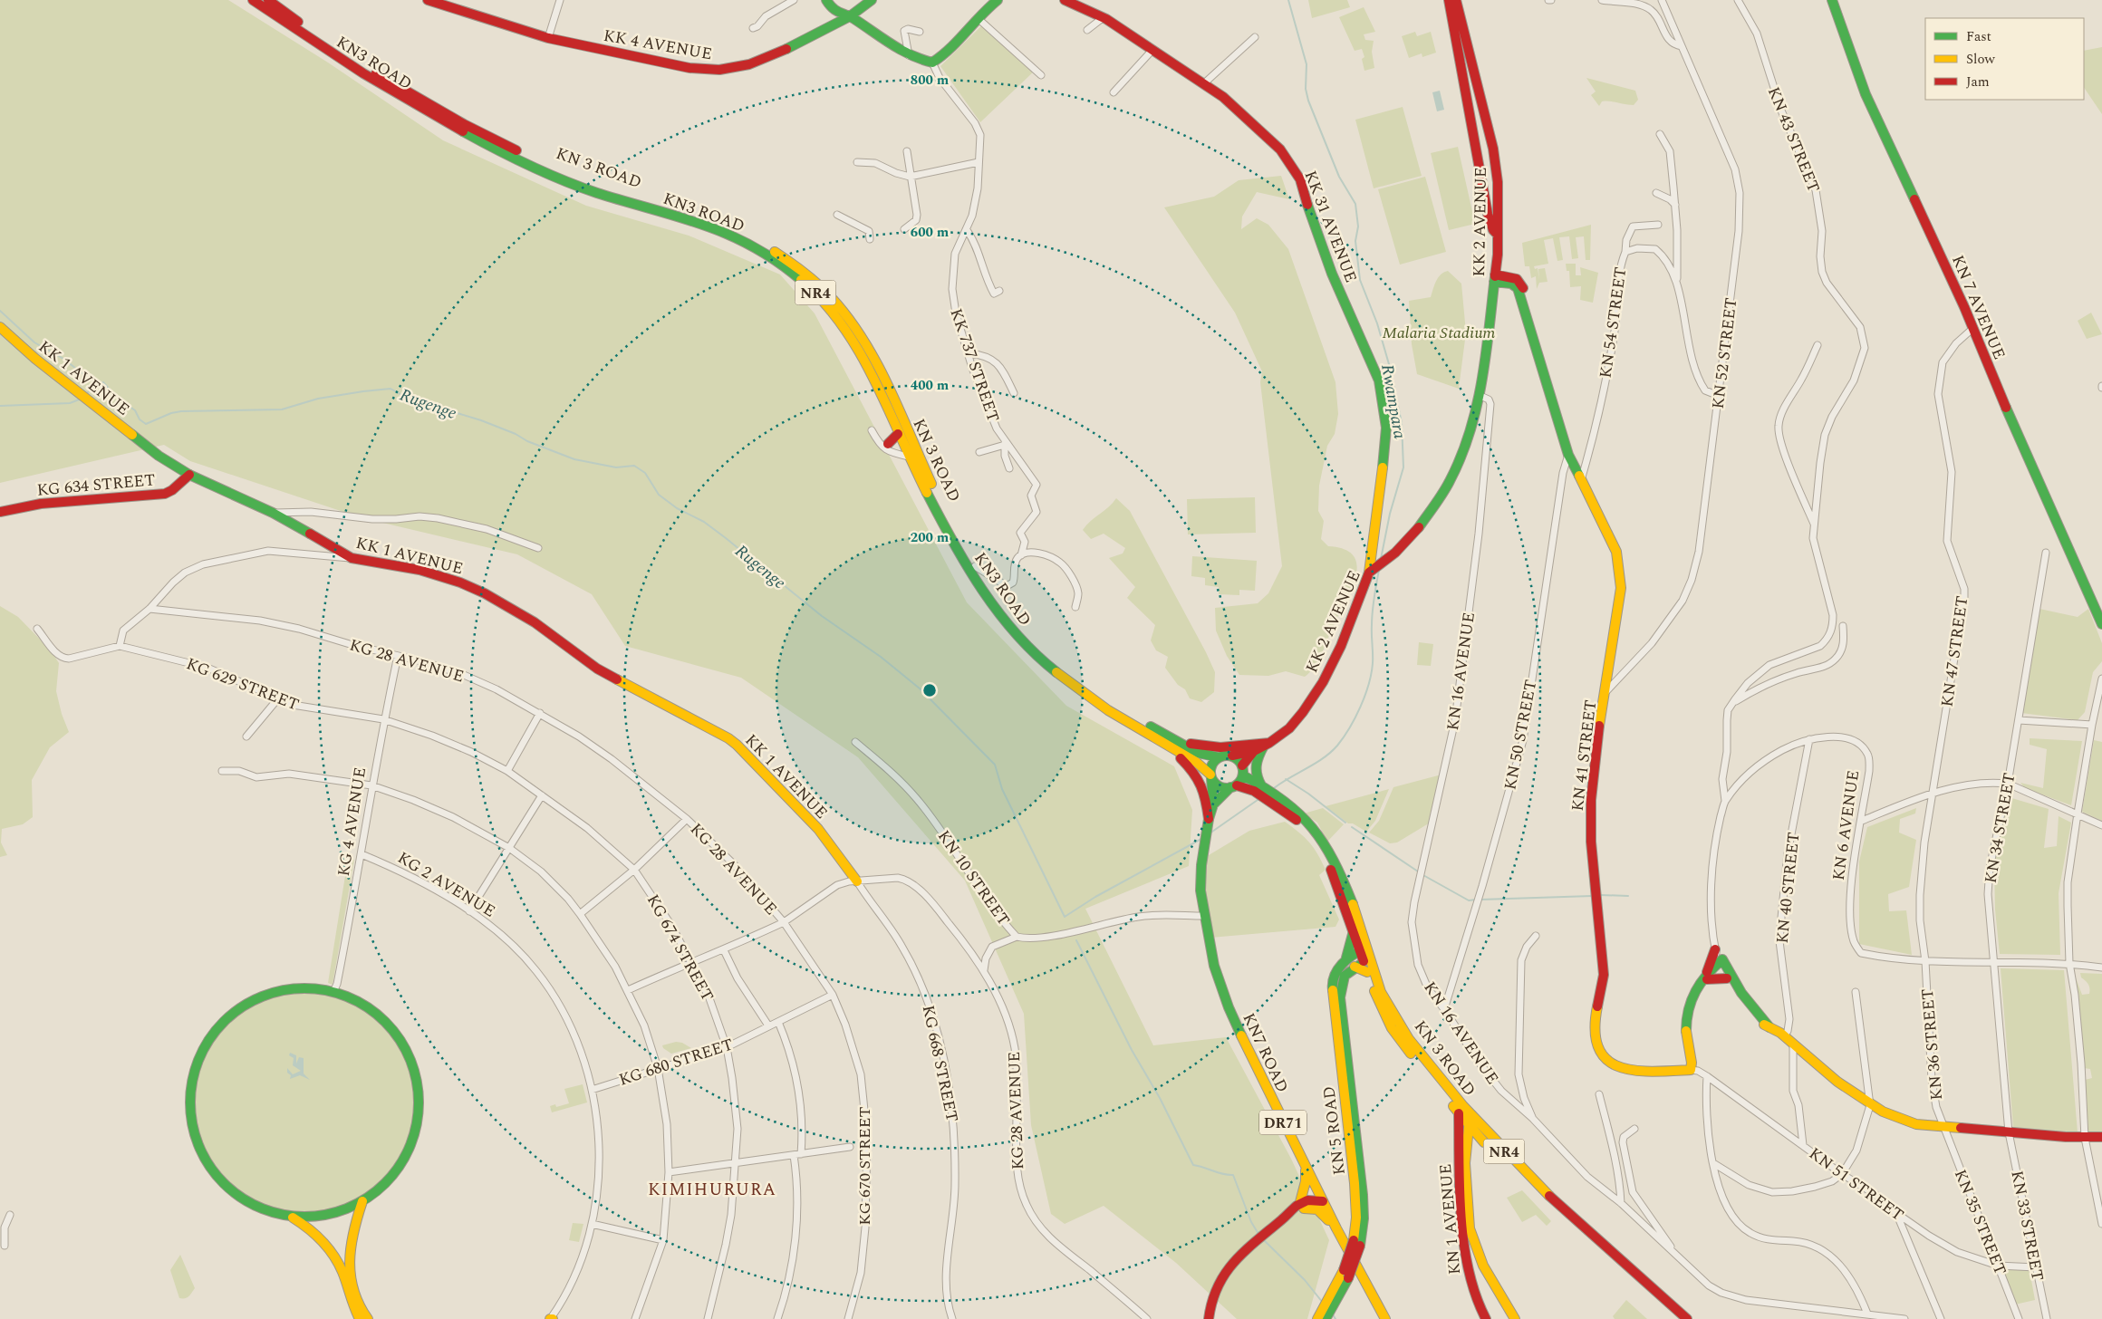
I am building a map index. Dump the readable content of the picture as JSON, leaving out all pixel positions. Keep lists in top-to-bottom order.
{
  "streets": {
    "main road": [
      "KK 4 AVENUE",
      "KN3 ROAD",
      "KN 3 ROAD",
      "KK 2 AVENUE",
      "KK 31 AVENUE",
      "NR4",
      "KN 7 AVENUE",
      "KK 1 AVENUE",
      "KG 634 STREET",
      "KN 41 STREET",
      "KN 6 AVENUE",
      "KN7 ROAD",
      "DR71",
      "KN 5 ROAD",
      "KN 1 AVENUE"
    ],
    "street": [
      "KN 43 STREET",
      "KN 54 STREET",
      "KN 52 STREET",
      "KK 737 STREET",
      "KN 47 STREET",
      "KG 28 AVENUE",
      "KN 16 AVENUE",
      "KG 629 STREET",
      "KN 50 STREET",
      "KG 4 AVENUE",
      "KN 34 STREET",
      "KN 10 STREET",
      "KG 2 AVENUE",
      "KN 40 STREET",
      "KG 674 STREET",
      "KN 36 STREET",
      "KG 680 STREET",
      "KG 668 STREET",
      "KG 670 STREET",
      "KN 51 STREET",
      "KN 35 STREET",
      "KN 33 STREET"
    ]
  },
  "crossings": [
    ["KN3 ROAD", "KN 3 ROAD"],
    ["KN3 ROAD", "KK 2 AVENUE"],
    ["KN3 ROAD", "NR4"],
    ["KN3 ROAD", "KN7 ROAD"],
    ["KN 43 STREET", "KN 6 AVENUE"],
    ["KN 3 ROAD", "KK 2 AVENUE"],
    ["KN 3 ROAD", "NR4"],
    ["KN 3 ROAD", "KN7 ROAD"],
    ["KN 3 ROAD", "KN 5 ROAD"],
    ["KN 3 ROAD", "KN 1 AVENUE"],
    ["KK 2 AVENUE", "KK 31 AVENUE"],
    ["KK 2 AVENUE", "NR4"],
    ["KK 2 AVENUE", "KN 16 AVENUE"],
    ["KK 2 AVENUE", "KN 41 STREET"],
    ["KK 2 AVENUE", "KN7 ROAD"],
    ["NR4", "KN7 ROAD"],
    ["KN 7 AVENUE", "KN 47 STREET"],
    ["KN 54 STREET", "KN 52 STREET"],
    ["KN 54 STREET", "KN 41 STREET"],
    ["KN 52 STREET", "KN 41 STREET"],
    ["KK 1 AVENUE", "KG 634 STREET"],
    ["KK 1 AVENUE", "KG 28 AVENUE"],
    ["KK 1 AVENUE", "KG 668 STREET"],
    ["KN 47 STREET", "KN 6 AVENUE"],
    ["KN 47 STREET", "KN 36 STREET"],
    ["KG 28 AVENUE", "KG 4 AVENUE"],
    ["KG 28 AVENUE", "KG 668 STREET"],
    ["KG 28 AVENUE", "KG 670 STREET"],
    ["KN 16 AVENUE", "KN 50 STREET"],
    ["KG 629 STREET", "KG 4 AVENUE"],
    ["KG 629 STREET", "KG 674 STREET"],
    ["KN 50 STREET", "KN 41 STREET"],
    ["KN 41 STREET", "KN 51 STREET"],
    ["KG 4 AVENUE", "KG 2 AVENUE"],
    ["KG 4 AVENUE", "KG 674 STREET"],
    ["KN 6 AVENUE", "KN 34 STREET"],
    ["KN 6 AVENUE", "KN 40 STREET"],
    ["KN 6 AVENUE", "KN 36 STREET"],
    ["KN 6 AVENUE", "KN 35 STREET"],
    ["KN 6 AVENUE", "KN 33 STREET"],
    ["KN 34 STREET", "KN 33 STREET"],
    ["KN 10 STREET", "KN7 ROAD"],
    ["KG 2 AVENUE", "KG 680 STREET"],
    ["KG 674 STREET", "KG 680 STREET"],
    ["KN 36 STREET", "KN 35 STREET"],
    ["KG 680 STREET", "KG 670 STREET"],
    ["KN 51 STREET", "KN 35 STREET"],
    ["KN 51 STREET", "KN 33 STREET"]
  ],
  "districts": ["KIMIHURURA"],
  "water": ["Rwampara", "Rugenge"],
  "parks": ["Malaria Stadium"],
  "legend": ["Fast", "Slow", "Jam"],
  "rings": [
    "800 m",
    "600 m",
    "400 m",
    "200 m"
  ]
}
